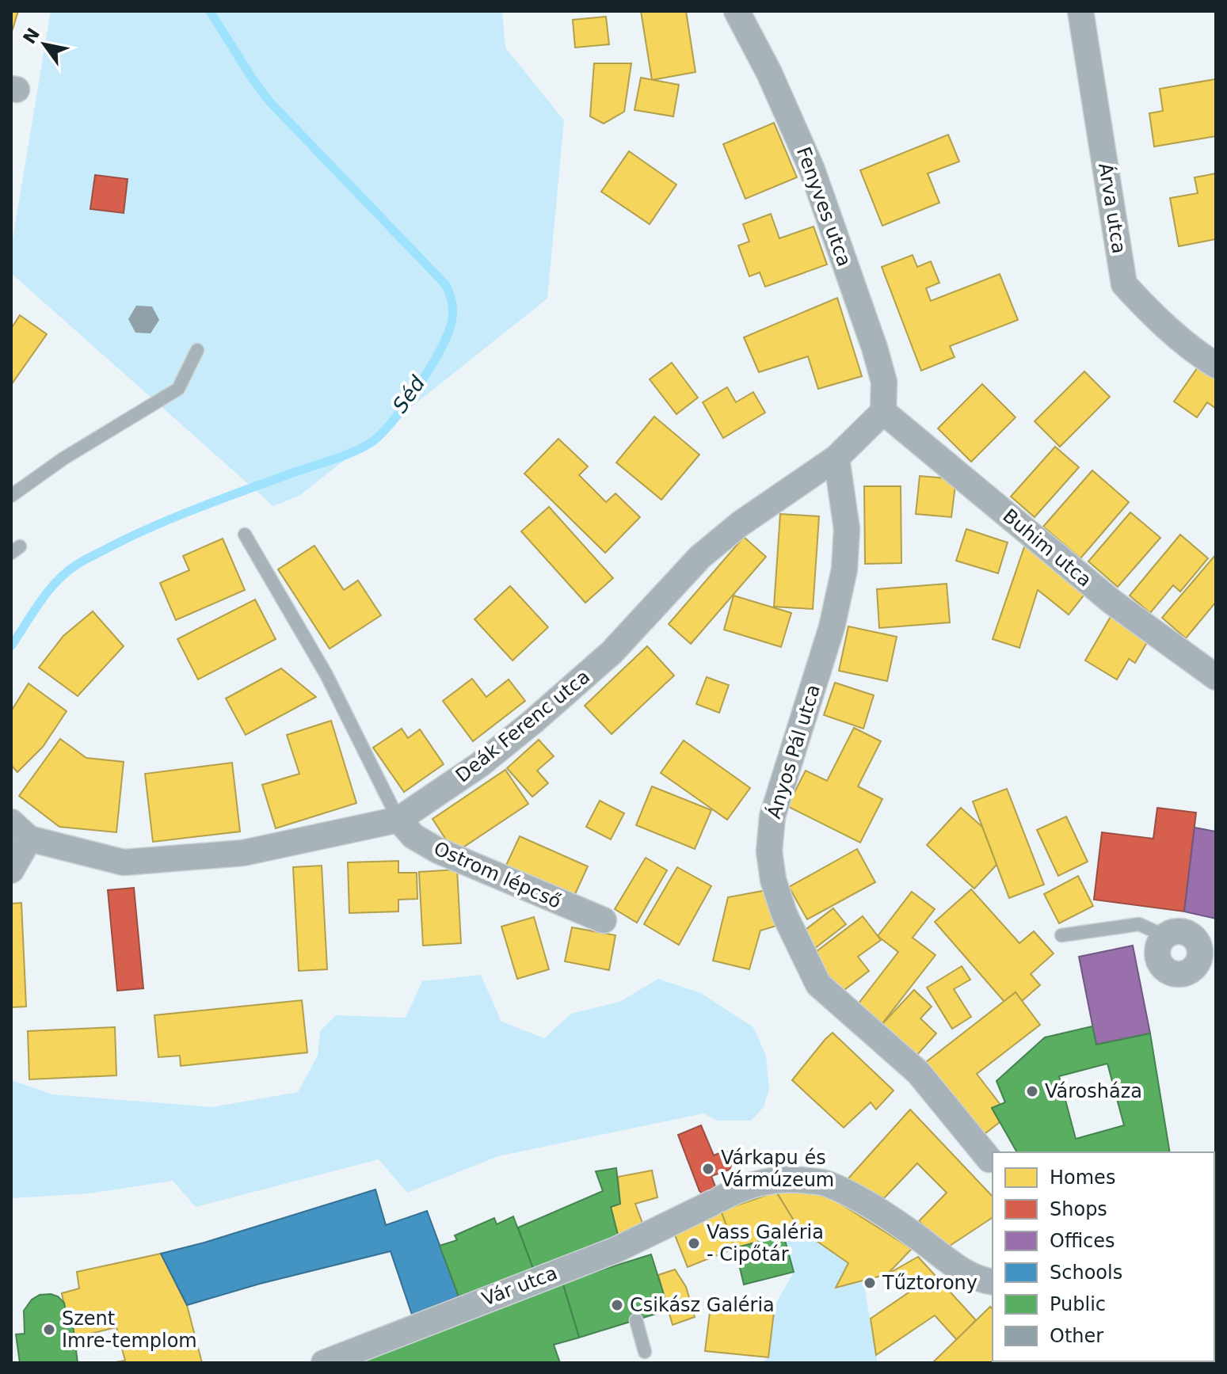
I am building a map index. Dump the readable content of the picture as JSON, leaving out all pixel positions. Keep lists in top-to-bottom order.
{
  "streets": {
    "street": [
      "Fenyves utca",
      "Árva utca",
      "Buhim utca",
      "Deák Ferenc utca",
      "Ányos Pál utca",
      "Ostrom lépcső",
      "Vár utca"
    ]
  },
  "crossings": [
    ["Fenyves utca", "Buhim utca"],
    ["Fenyves utca", "Deák Ferenc utca"],
    ["Buhim utca", "Deák Ferenc utca"],
    ["Deák Ferenc utca", "Ányos Pál utca"],
    ["Deák Ferenc utca", "Ostrom lépcső"]
  ],
  "water": ["Séd"],
  "places": [
    "Városháza",
    "Várkapu és Vármúzeum",
    "Vass Galéria - Cipőtár",
    "Tűztorony",
    "Csikász Galéria",
    "Szent Imre-templom"
  ],
  "legend": [
    "Homes",
    "Shops",
    "Offices",
    "Schools",
    "Public",
    "Other"
  ],
  "north": "top left"
}
